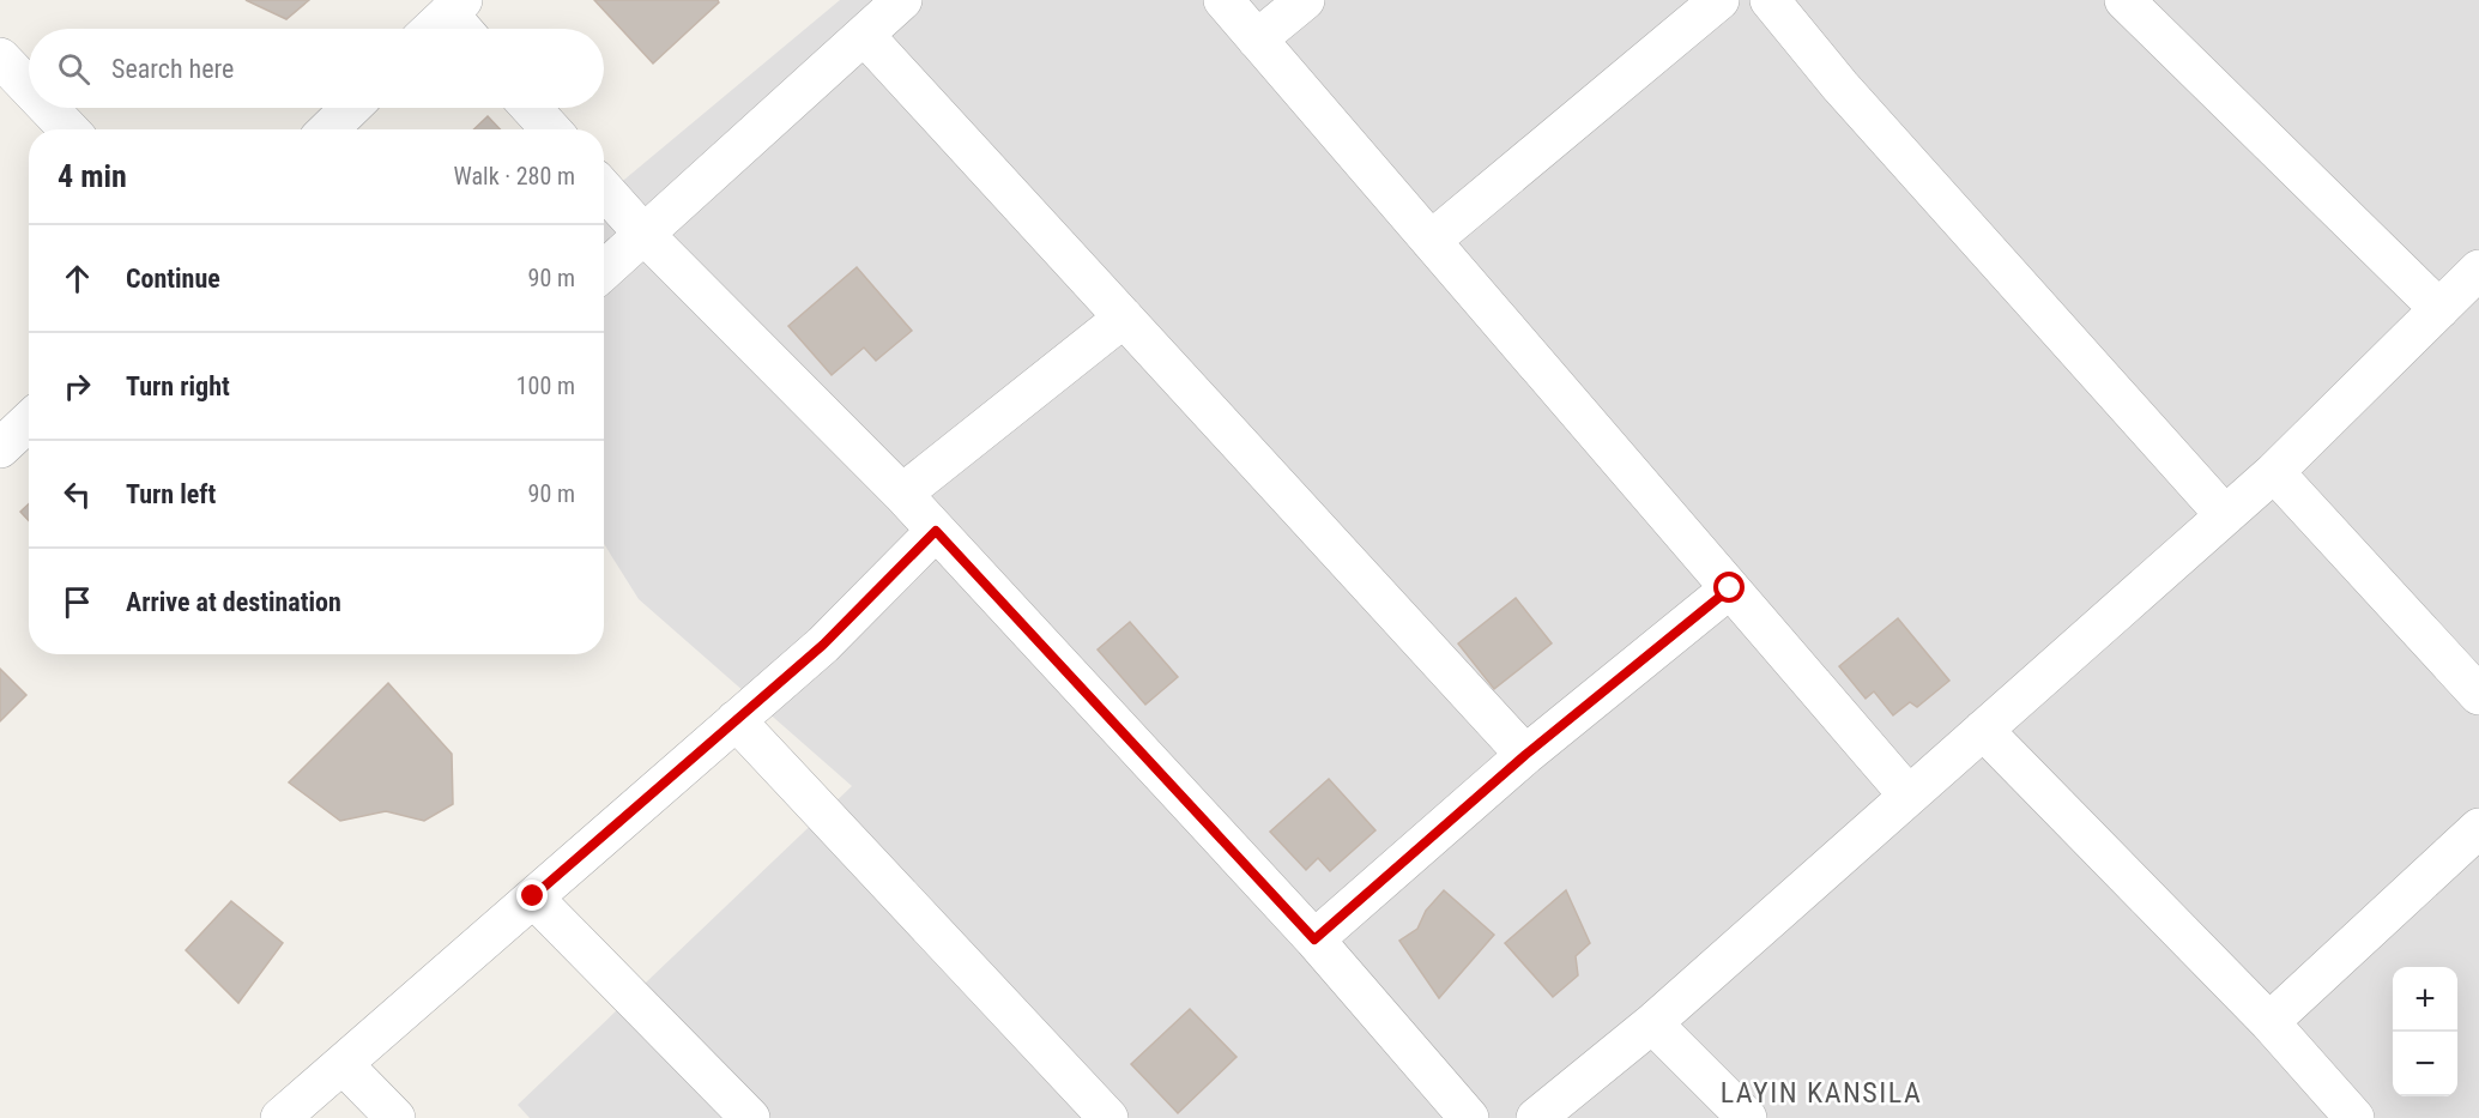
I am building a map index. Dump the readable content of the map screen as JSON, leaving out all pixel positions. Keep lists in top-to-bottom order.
{
  "districts": ["LAYIN KANSILA"],
  "page": {
    "search": "Search here",
    "heading": ["4 min", "Walk · 280 m"],
    "list": [
      ["Continue", "90 m"],
      ["Turn right", "100 m"],
      ["Turn left", "90 m"],
      "Arrive at destination"
    ],
    "map_buttons": ["+", "−"]
  }
}
